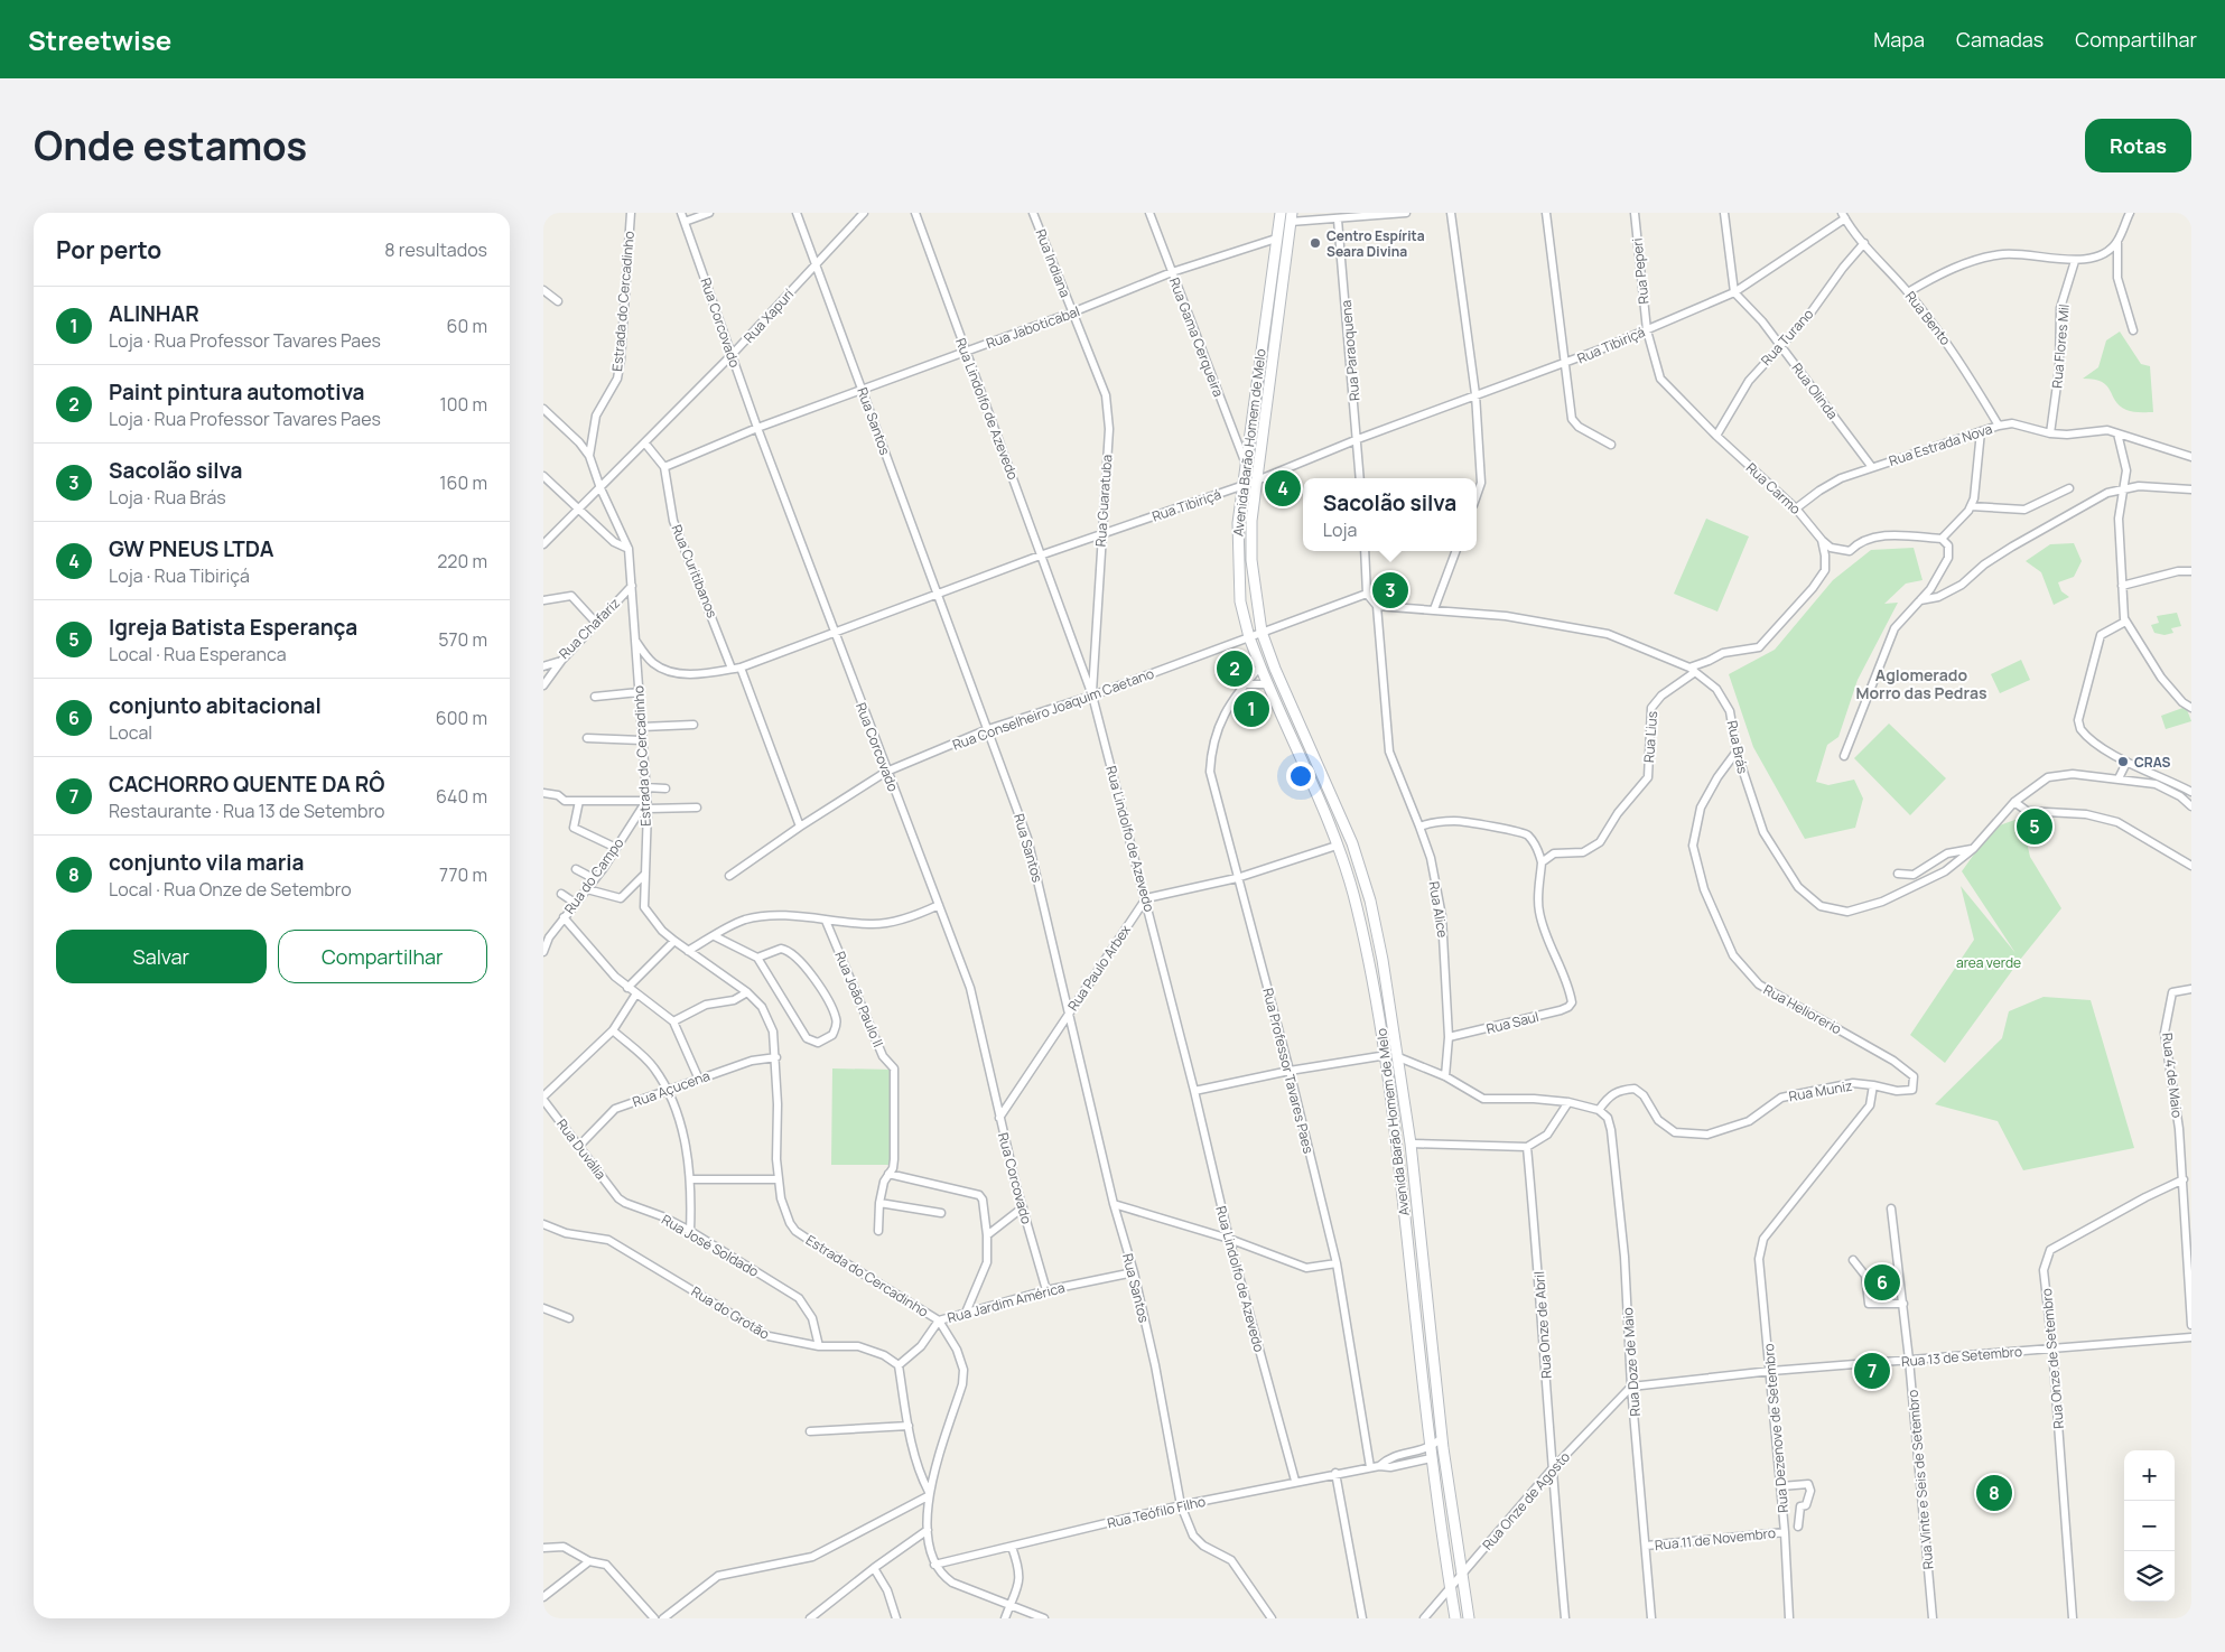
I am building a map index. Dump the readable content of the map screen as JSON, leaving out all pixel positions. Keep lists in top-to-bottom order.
{
  "streets": {
    "main road": ["Avenida Barão Homem de Melo"],
    "street": [
      "Rua Indiana",
      "Rua Peperi",
      "Estrada do Cercadinho",
      "Rua Xapurí",
      "Rua Bento",
      "Rua Corcovado",
      "Rua Jaboticabal",
      "Rua Gama Cerqueira",
      "Rua Turano",
      "Rua Tibiriçá",
      "Rua Flores Mil",
      "Rua Paraoquena",
      "Rua Olinda",
      "Rua Lindolfo de Azevedo",
      "Rua Santos",
      "Rua Estrada Nova",
      "Rua Carmo",
      "Rua Guaratuba",
      "Rua Curitibanos",
      "Rua Chafariz",
      "Rua Conselheiro Joaquim Caetano",
      "Rua Lius",
      "Rua Brás",
      "Rua do Campo",
      "Rua Alice",
      "Rua Paulo Arbex",
      "Rua João Paulo II",
      "Rua Heliorerio",
      "Rua Saul",
      "Rua Professor Tavares Paes",
      "Rua 4 de Maio",
      "Rua Açucena",
      "Rua Muniz",
      "Rua Duvália",
      "Rua José Soldado",
      "Rua Jardim América",
      "Rua do Grotão",
      "Rua Onze de Abril",
      "Rua 13 de Setembro",
      "Rua Onze de Setembro",
      "Rua Doze de Maio",
      "Rua Dezenove de Setembro",
      "Rua Vinte e Seis de Setembro",
      "Rua Onze de Agosto",
      "Rua Teófilo Filho",
      "Rua 11 de Novembro"
    ]
  },
  "crossings": [
    ["Rua Indiana", "Rua Jaboticabal"],
    ["Rua Indiana", "Rua Guaratuba"],
    ["Rua Peperi", "Rua Tibiriçá"],
    ["Rua Peperi", "Rua Carmo"],
    ["Estrada do Cercadinho", "Rua Xapurí"],
    ["Estrada do Cercadinho", "Rua Tibiriçá"],
    ["Estrada do Cercadinho", "Rua Chafariz"],
    ["Estrada do Cercadinho", "Rua do Campo"],
    ["Estrada do Cercadinho", "Rua Açucena"],
    ["Estrada do Cercadinho", "Rua Jardim América"],
    ["Estrada do Cercadinho", "Rua Teófilo Filho"],
    ["Rua Xapurí", "Rua Corcovado"],
    ["Rua Xapurí", "Rua Santos"],
    ["Rua Xapurí", "Rua Curitibanos"],
    ["Rua Bento", "Rua Turano"],
    ["Rua Bento", "Rua Tibiriçá"],
    ["Rua Bento", "Rua Estrada Nova"],
    ["Rua Corcovado", "Rua Jaboticabal"],
    ["Rua Corcovado", "Rua Tibiriçá"],
    ["Rua Corcovado", "Rua Conselheiro Joaquim Caetano"],
    ["Rua Corcovado", "Rua Paulo Arbex"],
    ["Rua Corcovado", "Rua Jardim América"],
    ["Rua Jaboticabal", "Rua Gama Cerqueira"],
    ["Rua Jaboticabal", "Rua Lindolfo de Azevedo"],
    ["Rua Jaboticabal", "Rua Santos"],
    ["Rua Jaboticabal", "Avenida Barão Homem de Melo"],
    ["Rua Jaboticabal", "Rua Guaratuba"],
    ["Rua Jaboticabal", "Rua Curitibanos"],
    ["Rua Gama Cerqueira", "Avenida Barão Homem de Melo"],
    ["Rua Turano", "Rua Olinda"],
    ["Rua Turano", "Rua Carmo"],
    ["Rua Tibiriçá", "Rua Paraoquena"],
    ["Rua Tibiriçá", "Rua Olinda"],
    ["Rua Tibiriçá", "Rua Lindolfo de Azevedo"],
    ["Rua Tibiriçá", "Rua Santos"],
    ["Rua Tibiriçá", "Avenida Barão Homem de Melo"],
    ["Rua Tibiriçá", "Rua Carmo"],
    ["Rua Tibiriçá", "Rua Guaratuba"],
    ["Rua Tibiriçá", "Rua Curitibanos"],
    ["Rua Flores Mil", "Rua Estrada Nova"],
    ["Rua Olinda", "Rua Estrada Nova"],
    ["Rua Lindolfo de Azevedo", "Rua Guaratuba"],
    ["Rua Lindolfo de Azevedo", "Rua Conselheiro Joaquim Caetano"],
    ["Rua Lindolfo de Azevedo", "Rua Paulo Arbex"],
    ["Rua Lindolfo de Azevedo", "Rua Teófilo Filho"],
    ["Rua Santos", "Rua Conselheiro Joaquim Caetano"],
    ["Rua Santos", "Rua Paulo Arbex"],
    ["Rua Santos", "Rua Jardim América"],
    ["Rua Santos", "Rua Teófilo Filho"],
    ["Avenida Barão Homem de Melo", "Rua Conselheiro Joaquim Caetano"],
    ["Avenida Barão Homem de Melo", "Rua Professor Tavares Paes"],
    ["Avenida Barão Homem de Melo", "Rua Onze de Agosto"],
    ["Avenida Barão Homem de Melo", "Rua Teófilo Filho"],
    ["Rua Estrada Nova", "Rua Carmo"],
    ["Rua Guaratuba", "Rua Conselheiro Joaquim Caetano"],
    ["Rua Curitibanos", "Rua Conselheiro Joaquim Caetano"],
    ["Rua Lius", "Rua Brás"],
    ["Rua Lius", "Rua Saul"],
    ["Rua Brás", "Rua Alice"],
    ["Rua Brás", "Rua Heliorerio"],
    ["Rua Alice", "Rua Saul"],
    ["Rua Heliorerio", "Rua Muniz"],
    ["Rua Professor Tavares Paes", "Rua Teófilo Filho"],
    ["Rua 4 de Maio", "Rua Onze de Setembro"],
    ["Rua Açucena", "Rua Duvália"],
    ["Rua Muniz", "Rua Doze de Maio"],
    ["Rua Muniz", "Rua Dezenove de Setembro"],
    ["Rua Duvália", "Rua José Soldado"],
    ["Rua José Soldado", "Rua do Grotão"],
    ["Rua Jardim América", "Rua do Grotão"],
    ["Rua Onze de Abril", "Rua Onze de Agosto"],
    ["Rua 13 de Setembro", "Rua Onze de Setembro"],
    ["Rua 13 de Setembro", "Rua Doze de Maio"],
    ["Rua 13 de Setembro", "Rua Dezenove de Setembro"],
    ["Rua 13 de Setembro", "Rua Vinte e Seis de Setembro"],
    ["Rua 13 de Setembro", "Rua Onze de Agosto"],
    ["Rua Doze de Maio", "Rua Onze de Agosto"],
    ["Rua Doze de Maio", "Rua 11 de Novembro"],
    ["Rua Dezenove de Setembro", "Rua 11 de Novembro"]
  ],
  "districts": ["Aglomerado Morro das Pedras"],
  "parks": ["area verde"],
  "places": ["Centro Espírita Seara Divina", "CRAS"],
  "page": {
    "header": "Streetwise",
    "nav": ["Mapa", "Camadas", "Compartilhar"],
    "title": "Onde estamos",
    "buttons": [
      "Rotas",
      ["Salvar", "Compartilhar"]
    ],
    "heading": ["Por perto", "8 resultados"],
    "list": [
      {
        "mark": "1",
        "name": "ALINHAR",
        "note": "Loja · Rua Professor Tavares Paes",
        "value": "60 m"
      },
      {
        "mark": "2",
        "name": "Paint pintura automotiva",
        "note": "Loja · Rua Professor Tavares Paes",
        "value": "100 m"
      },
      {
        "mark": "3",
        "name": "Sacolão silva",
        "note": "Loja · Rua Brás",
        "value": "160 m"
      },
      {
        "mark": "4",
        "name": "GW PNEUS LTDA",
        "note": "Loja · Rua Tibiriçá",
        "value": "220 m"
      },
      {
        "mark": "5",
        "name": "Igreja Batista Esperança",
        "note": "Local · Rua Esperanca",
        "value": "570 m"
      },
      {
        "mark": "6",
        "name": "conjunto abitacional",
        "note": "Local",
        "value": "600 m"
      },
      {
        "mark": "7",
        "name": "CACHORRO QUENTE DA RÔ",
        "note": "Restaurante · Rua 13 de Setembro",
        "value": "640 m"
      },
      {
        "mark": "8",
        "name": "conjunto vila maria",
        "note": "Local · Rua Onze de Setembro",
        "value": "770 m"
      }
    ],
    "pins": [
      "4",
      "3",
      "2",
      "1",
      "5",
      "6",
      "7",
      "8"
    ],
    "popup": ["Sacolão silva", "Loja"],
    "map_buttons": ["+", "−"]
  }
}
